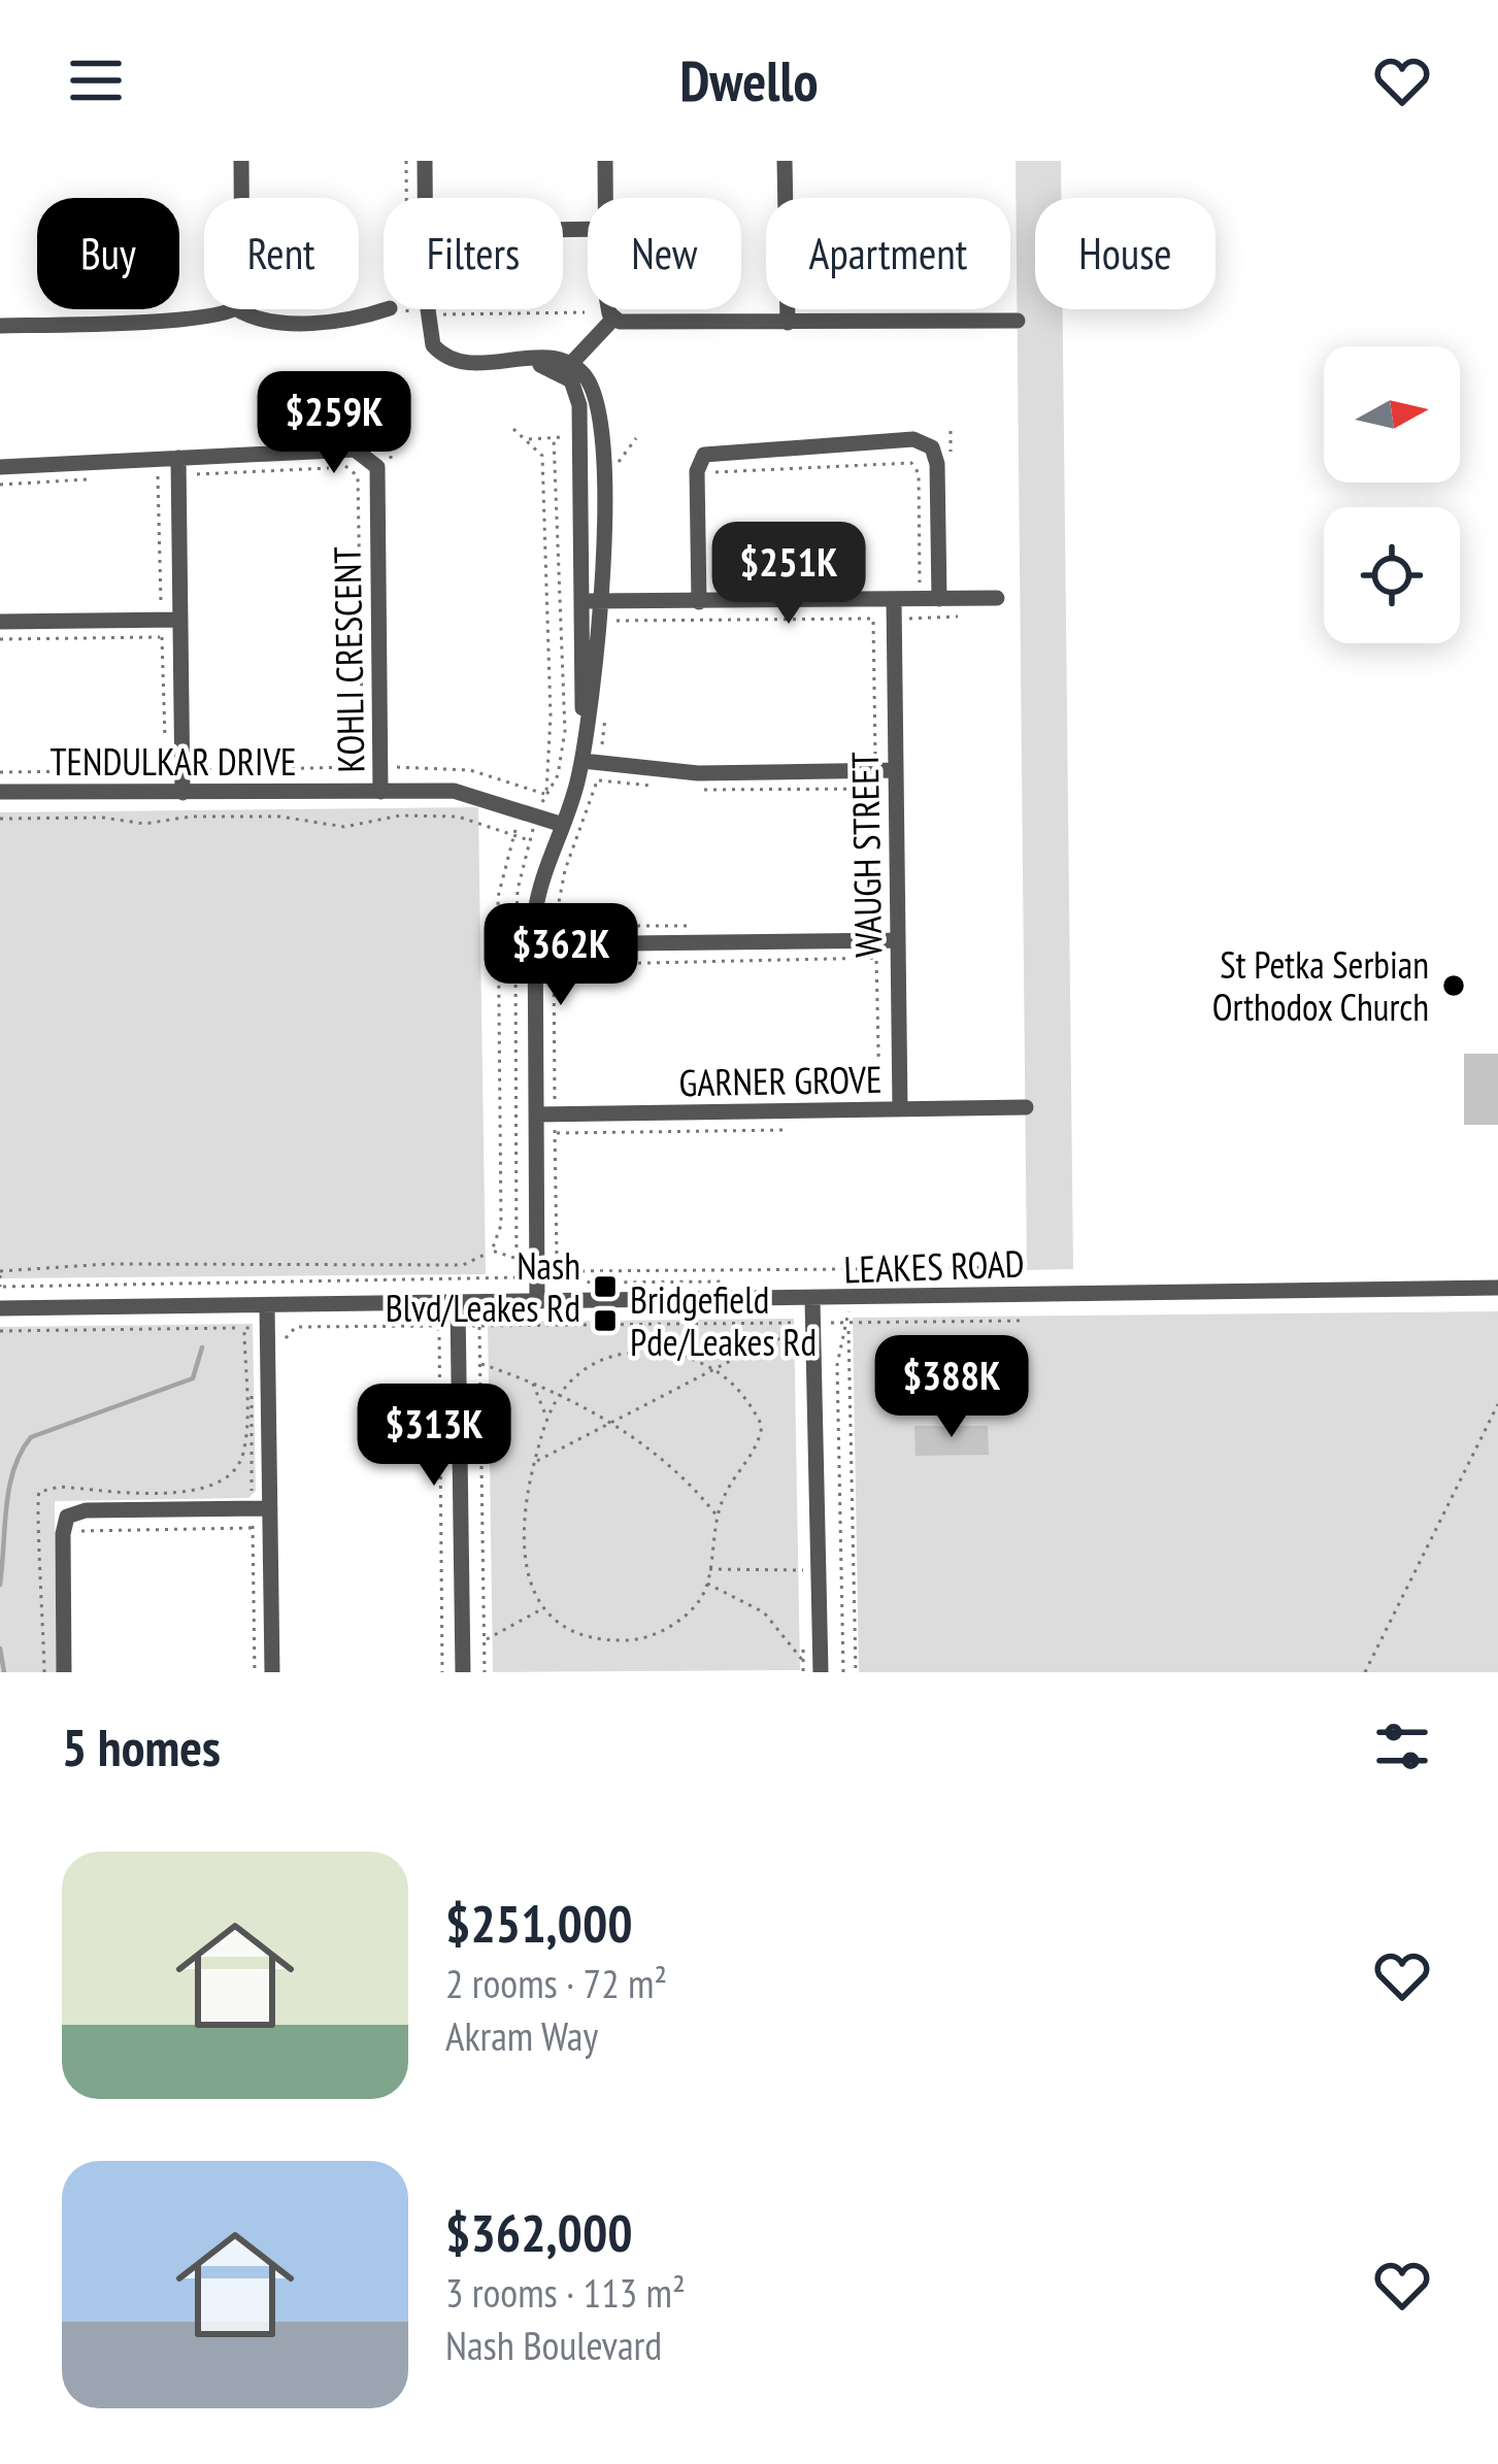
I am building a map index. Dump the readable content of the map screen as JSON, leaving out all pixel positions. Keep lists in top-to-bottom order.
{
  "streets": {
    "street": [
      "KOHLI CRESCENT",
      "TENDULKAR DRIVE",
      "WAUGH STREET",
      "GARNER GROVE",
      "LEAKES ROAD"
    ]
  },
  "crossings": [
    ["KOHLI CRESCENT", "TENDULKAR DRIVE"],
    ["WAUGH STREET", "GARNER GROVE"]
  ],
  "places": {
    "other": ["St Petka Serbian Orthodox Church"],
    "transit": ["Nash Blvd/Leakes Rd", "Bridgefield Pde/Leakes Rd"]
  },
  "north": "right",
  "page": {
    "header": "Dwello",
    "chip": [
      "Buy",
      "Rent",
      "Filters",
      "New",
      "Apartment",
      "House"
    ],
    "price": [
      "$259K",
      "$251K",
      "$362K",
      "$388K",
      "$313K"
    ],
    "heading": "5 homes",
    "list": [
      {
        "name": "$251,000",
        "note": "2 rooms · 72 m² · Akram Way"
      },
      {
        "name": "$362,000",
        "note": "3 rooms · 113 m² · Nash Boulevard"
      }
    ]
  }
}
